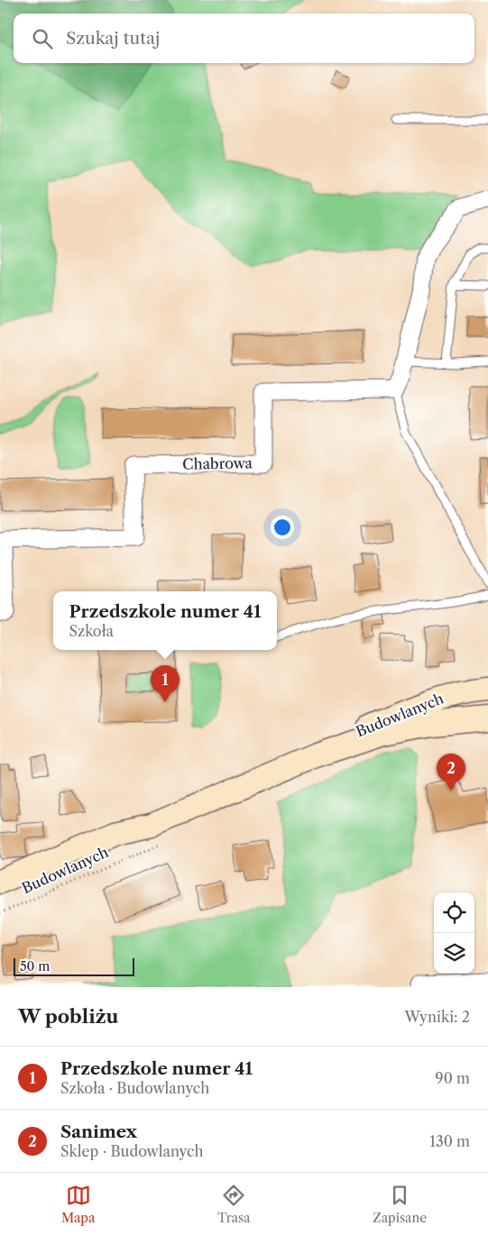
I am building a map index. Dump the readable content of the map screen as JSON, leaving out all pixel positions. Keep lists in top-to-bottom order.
{
  "streets": {
    "main road": ["Budowlanych"],
    "street": ["Chabrowa"]
  },
  "scale_bar": "50 m",
  "page": {
    "search": "Szukaj tutaj",
    "popup": ["Przedszkole numer 41", "Szkoła"],
    "pins": ["1", "2"],
    "scale": "50 m",
    "heading": ["W pobliżu", "Wyniki: 2"],
    "list": [
      {
        "mark": "1",
        "name": "Przedszkole numer 41",
        "note": "Szkoła · Budowlanych",
        "value": "90 m"
      },
      {
        "mark": "2",
        "name": "Sanimex",
        "note": "Sklep · Budowlanych",
        "value": "130 m"
      }
    ],
    "nav": ["Mapa", "Trasa", "Zapisane"]
  }
}
